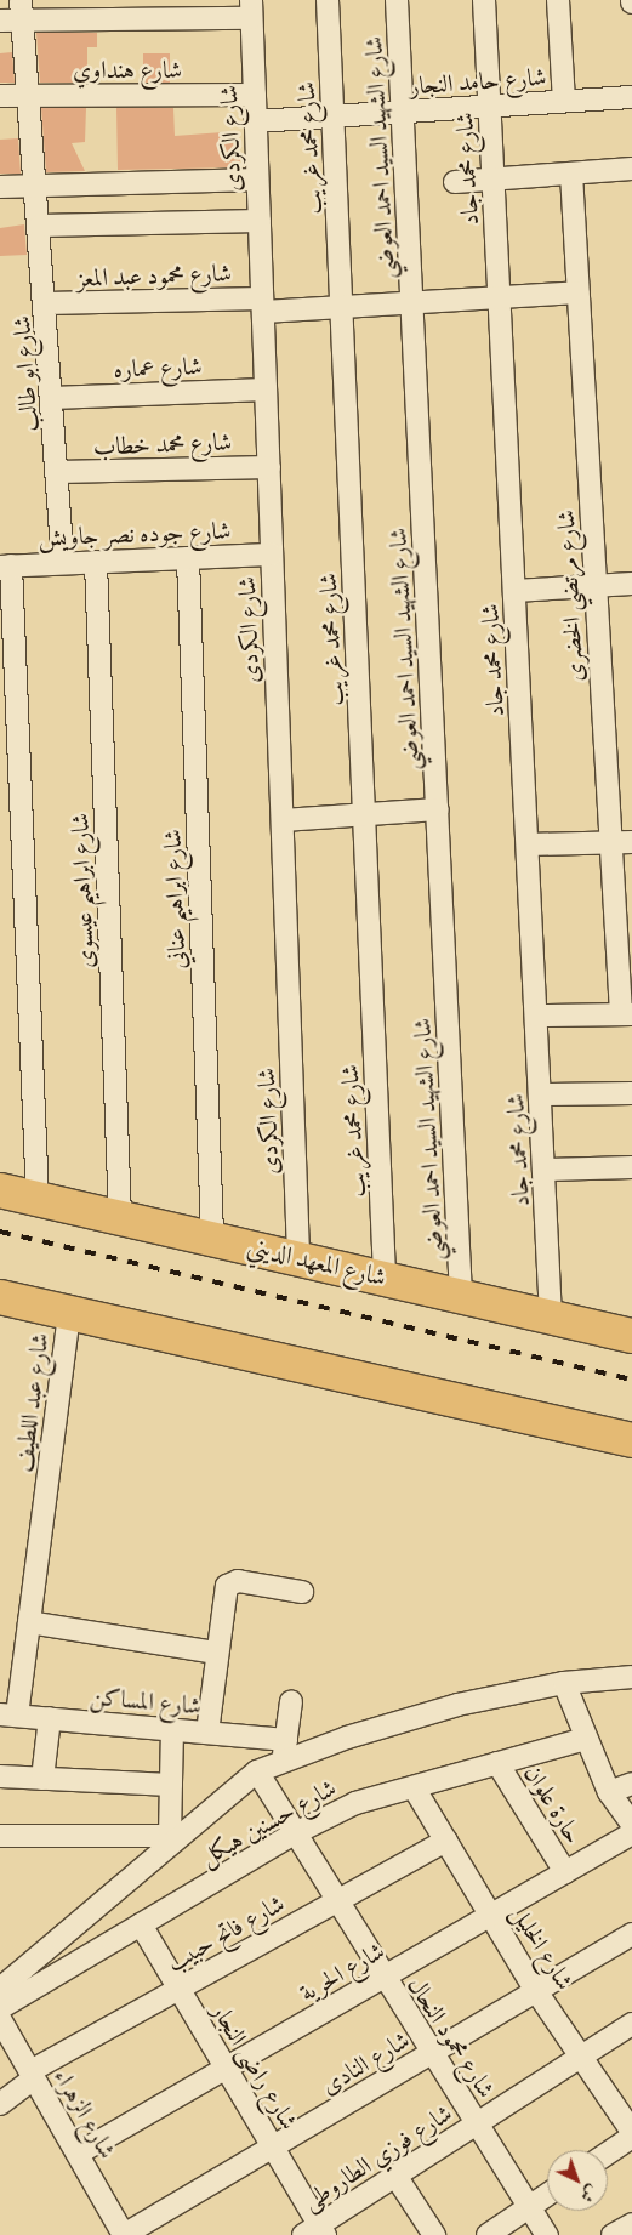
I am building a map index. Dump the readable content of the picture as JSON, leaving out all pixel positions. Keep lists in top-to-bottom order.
{
  "streets": {
    "main road": ["شارع المعهد الديني"],
    "street": [
      "شارع هنداوي",
      "شارع حامد النجار",
      "شارع الكردى",
      "شارع محمد غريب",
      "شارع الشهيد السيد احمد العوضي",
      "شارع محمد جاد",
      "شارع محمود عبد المعز",
      "شارع عماره",
      "شارع ابو طالب",
      "شارع محمد خطاب",
      "شارع جوده نصر جاويش",
      "شارع مرتضي الخضرى",
      "شارع ابراهيم عيسوى",
      "شارع ابراهيم عناني",
      "شارع عبد اللطيف",
      "شارع المساكن",
      "حارة علوان",
      "شارع حسنين هيكل",
      "شارع فاتح حبيب",
      "شارع الخليل",
      "شارع الحرية",
      "شارع محمود النحال",
      "شارع النادى",
      "شارع راضى النجار",
      "شارع الزهراء",
      "شارع فوزي الطاروطى"
    ]
  },
  "crossings": [
    ["شارع هنداوي", "شارع الكردى"],
    ["شارع هنداوي", "شارع ابو طالب"],
    ["شارع حامد النجار", "شارع الكردى"],
    ["شارع حامد النجار", "شارع محمد غريب"],
    ["شارع حامد النجار", "شارع الشهيد السيد احمد العوضي"],
    ["شارع حامد النجار", "شارع محمد جاد"],
    ["شارع الكردى", "شارع محمود عبد المعز"],
    ["شارع الكردى", "شارع عماره"],
    ["شارع الكردى", "شارع محمد خطاب"],
    ["شارع الكردى", "شارع جوده نصر جاويش"],
    ["شارع الكردى", "شارع المعهد الديني"],
    ["شارع محمد غريب", "شارع محمود عبد المعز"],
    ["شارع محمد غريب", "شارع المعهد الديني"],
    ["شارع الشهيد السيد احمد العوضي", "شارع محمود عبد المعز"],
    ["شارع الشهيد السيد احمد العوضي", "شارع المعهد الديني"],
    ["شارع محمد جاد", "شارع محمود عبد المعز"],
    ["شارع محمد جاد", "شارع المعهد الديني"],
    ["شارع محمود عبد المعز", "شارع ابو طالب"],
    ["شارع محمود عبد المعز", "شارع مرتضي الخضرى"],
    ["شارع عماره", "شارع ابو طالب"],
    ["شارع ابو طالب", "شارع محمد خطاب"],
    ["شارع ابو طالب", "شارع جوده نصر جاويش"],
    ["شارع جوده نصر جاويش", "شارع ابراهيم عيسوى"],
    ["شارع جوده نصر جاويش", "شارع ابراهيم عناني"],
    ["شارع ابراهيم عيسوى", "شارع المعهد الديني"],
    ["شارع ابراهيم عناني", "شارع المعهد الديني"],
    ["شارع عبد اللطيف", "شارع المساكن"],
    ["حارة علوان", "شارع حسنين هيكل"],
    ["حارة علوان", "شارع الحرية"],
    ["شارع حسنين هيكل", "شارع الخليل"],
    ["شارع حسنين هيكل", "شارع محمود النحال"],
    ["شارع حسنين هيكل", "شارع راضى النجار"],
    ["شارع فاتح حبيب", "شارع الخليل"],
    ["شارع فاتح حبيب", "شارع محمود النحال"],
    ["شارع فاتح حبيب", "شارع راضى النجار"],
    ["شارع فاتح حبيب", "شارع الزهراء"],
    ["شارع الخليل", "شارع الحرية"],
    ["شارع الخليل", "شارع النادى"],
    ["شارع الخليل", "شارع فوزي الطاروطى"],
    ["شارع الحرية", "شارع محمود النحال"],
    ["شارع الحرية", "شارع راضى النجار"],
    ["شارع الحرية", "شارع الزهراء"],
    ["شارع محمود النحال", "شارع النادى"],
    ["شارع محمود النحال", "شارع فوزي الطاروطى"],
    ["شارع النادى", "شارع راضى النجار"],
    ["شارع النادى", "شارع الزهراء"],
    ["شارع راضى النجار", "شارع فوزي الطاروطى"]
  ],
  "north": "bottom right"
}
